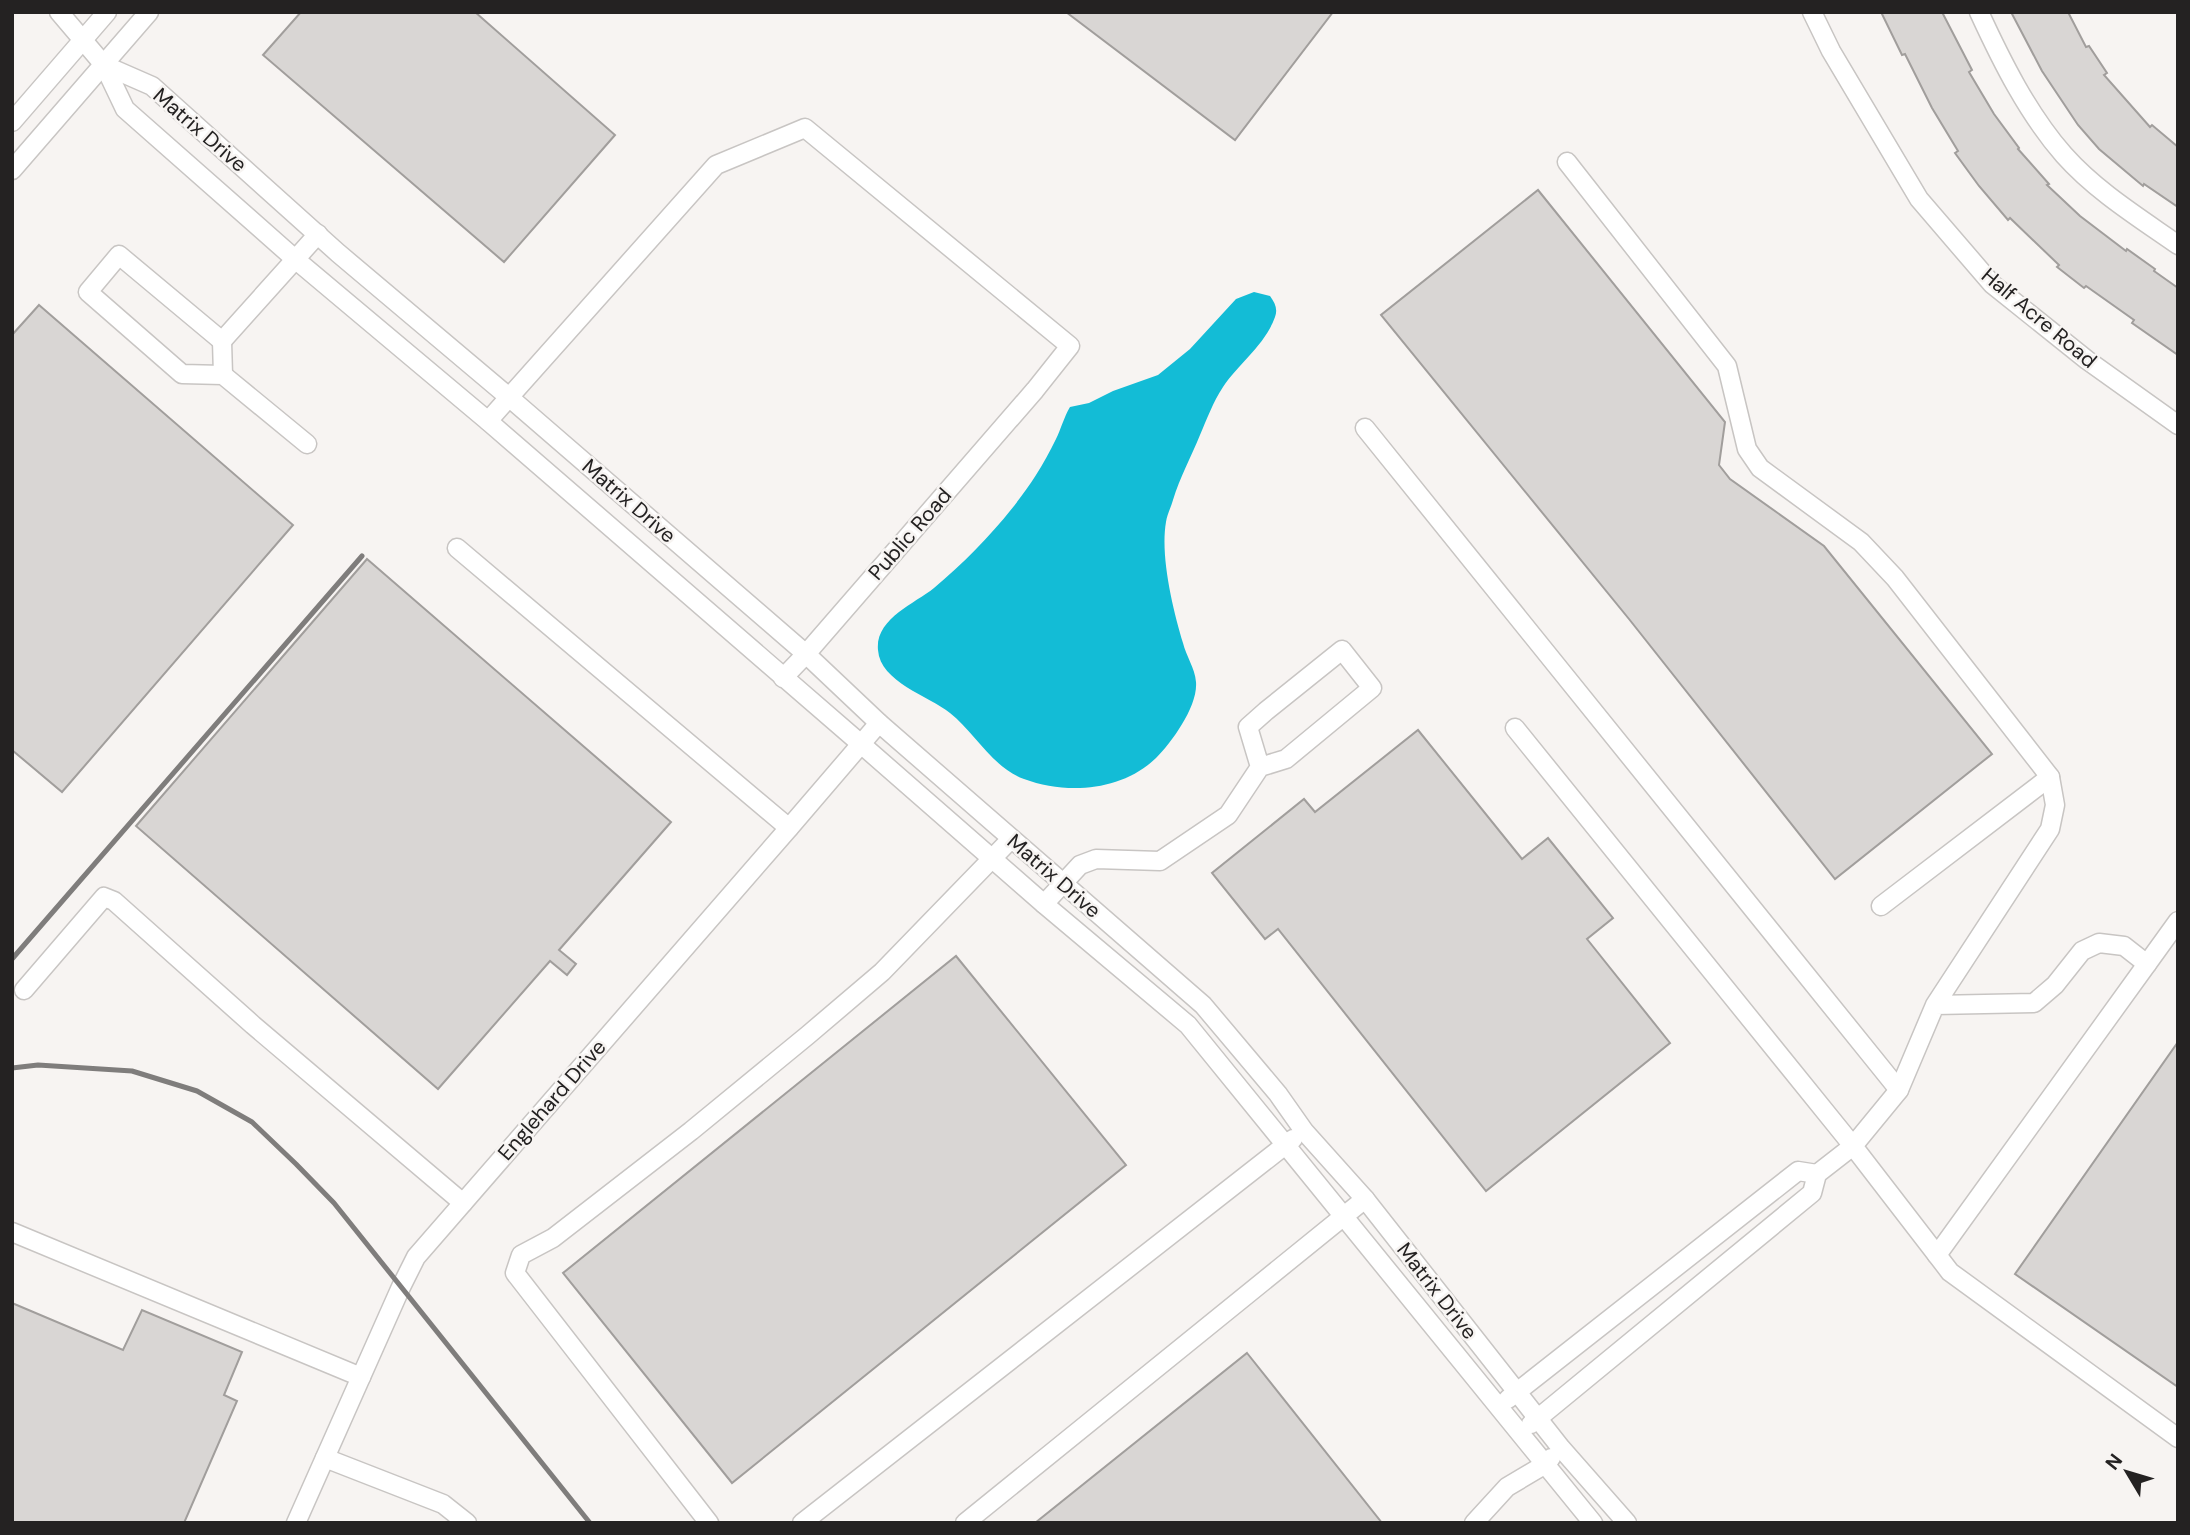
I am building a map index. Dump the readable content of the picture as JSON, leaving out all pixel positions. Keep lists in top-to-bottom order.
{
  "streets": {
    "street": [
      "Matrix Drive",
      "Half Acre Road",
      "Public Road",
      "Englehard Drive"
    ]
  },
  "crossings": [
    ["Matrix Drive", "Public Road"],
    ["Matrix Drive", "Englehard Drive"]
  ],
  "north": "top left"
}
